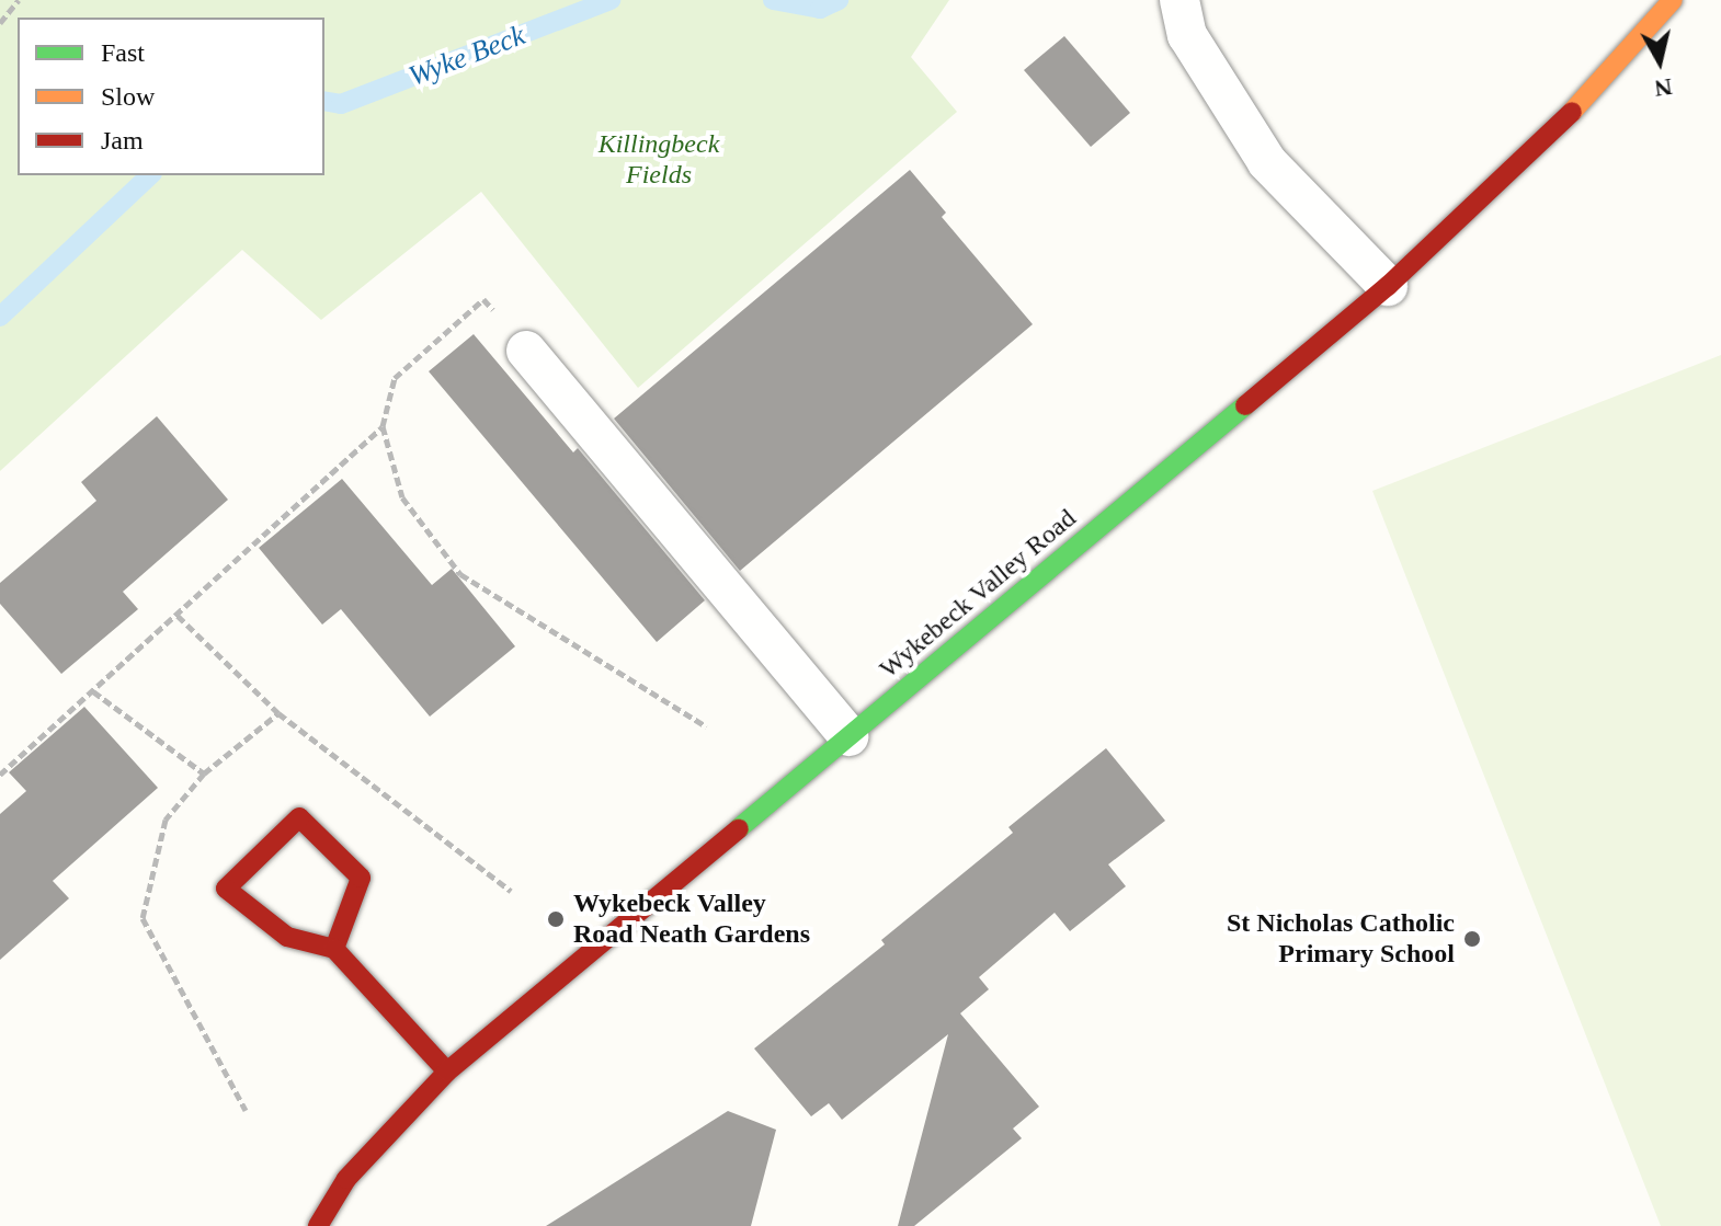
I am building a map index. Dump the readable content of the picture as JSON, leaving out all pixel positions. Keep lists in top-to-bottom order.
{
  "streets": {
    "street": ["Wykebeck Valley Road"]
  },
  "water": ["Wyke Beck"],
  "parks": ["Killingbeck Fields"],
  "places": ["Wykebeck Valley Road Neath Gardens", "St Nicholas Catholic Primary School"],
  "legend": ["Fast", "Slow", "Jam"],
  "north": "bottom"
}
